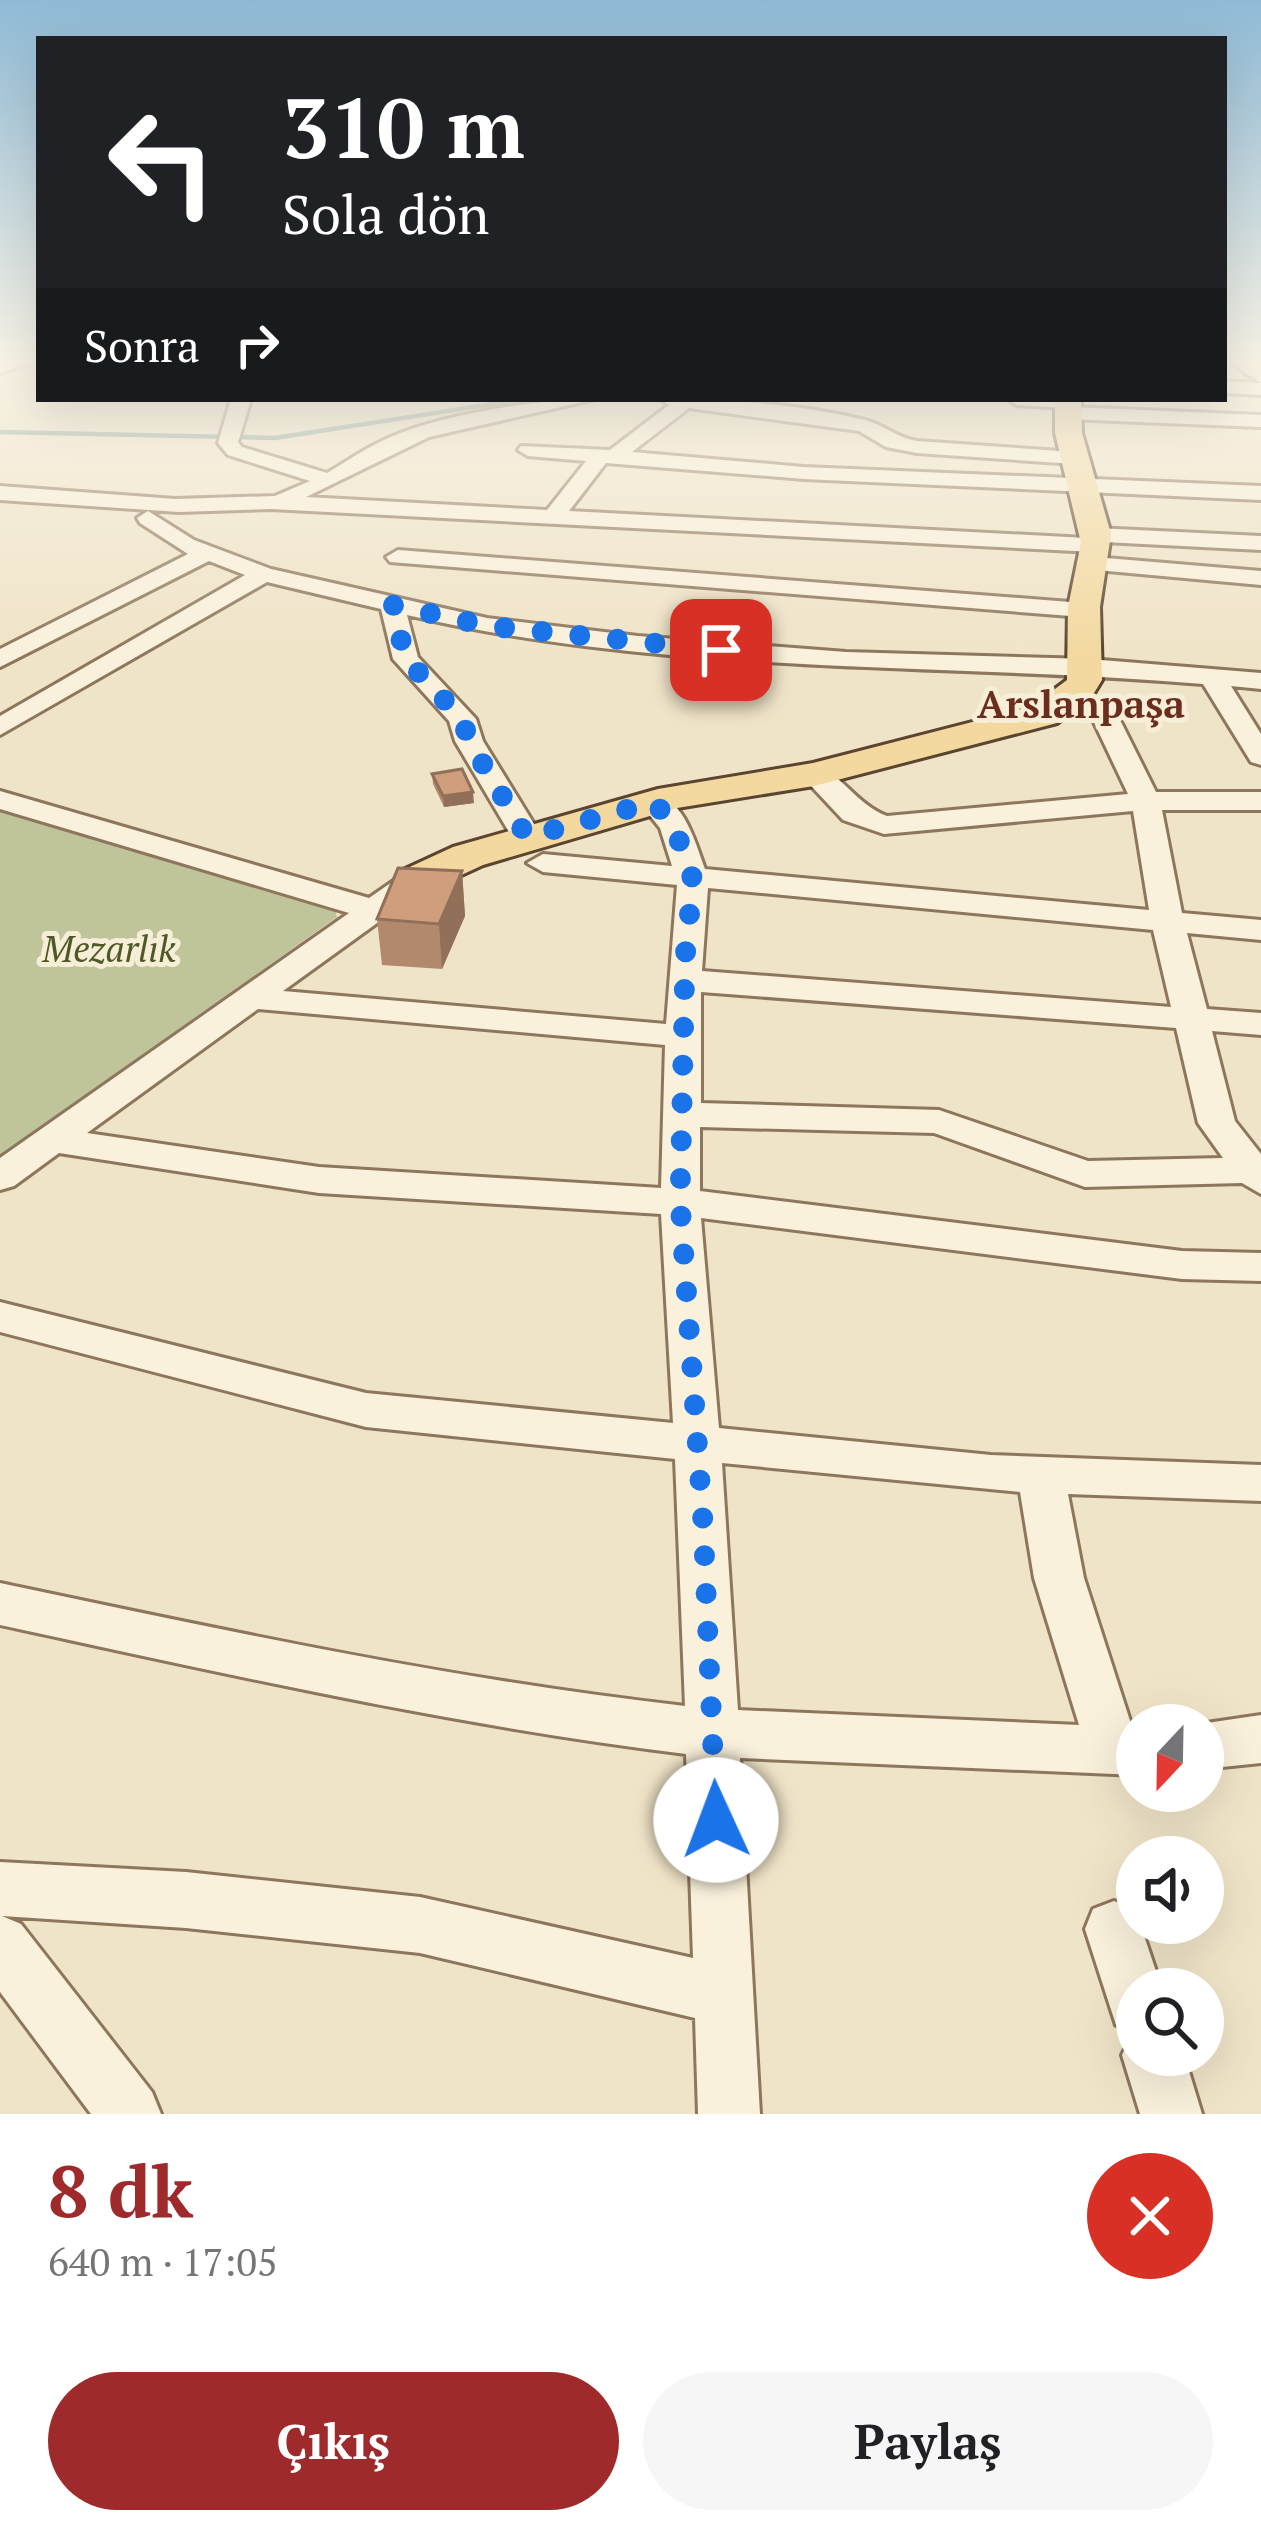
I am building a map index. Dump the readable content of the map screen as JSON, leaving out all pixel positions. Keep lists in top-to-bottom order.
{
  "districts": ["Arslanpaşa"],
  "parks": ["Mezarlık"],
  "north": "bottom",
  "page": {
    "turn": ["310 m", "Sola dön"],
    "then": "Sonra",
    "heading": ["8 dk", "640 m · 17:05"],
    "buttons": ["Çıkış", "Paylaş"]
  }
}
